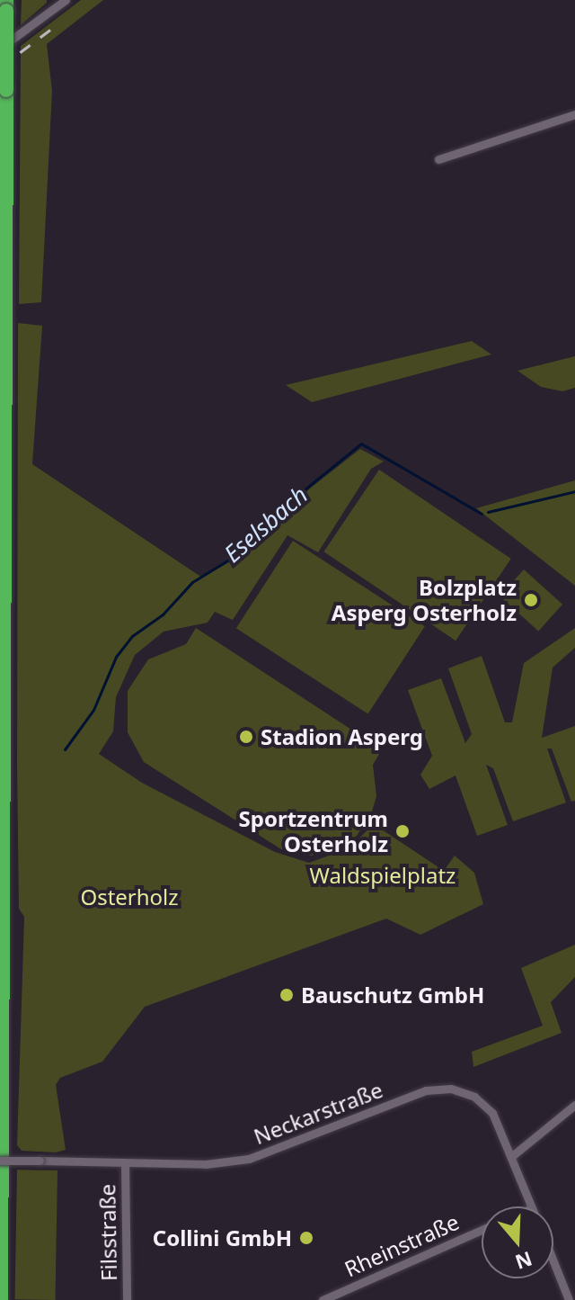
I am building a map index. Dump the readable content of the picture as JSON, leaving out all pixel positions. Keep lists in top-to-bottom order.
{
  "streets": {
    "street": ["Neckarstraße", "Filsstraße", "Rheinstraße"]
  },
  "crossings": [
    ["Neckarstraße", "Filsstraße"]
  ],
  "water": ["Eselsbach"],
  "parks": ["Waldspielplatz", "Osterholz"],
  "places": [
    "Bolzplatz Asperg Osterholz",
    "Stadion Asperg",
    "Sportzentrum Osterholz",
    "Bauschutz GmbH",
    "Collini GmbH"
  ],
  "north": "bottom"
}
